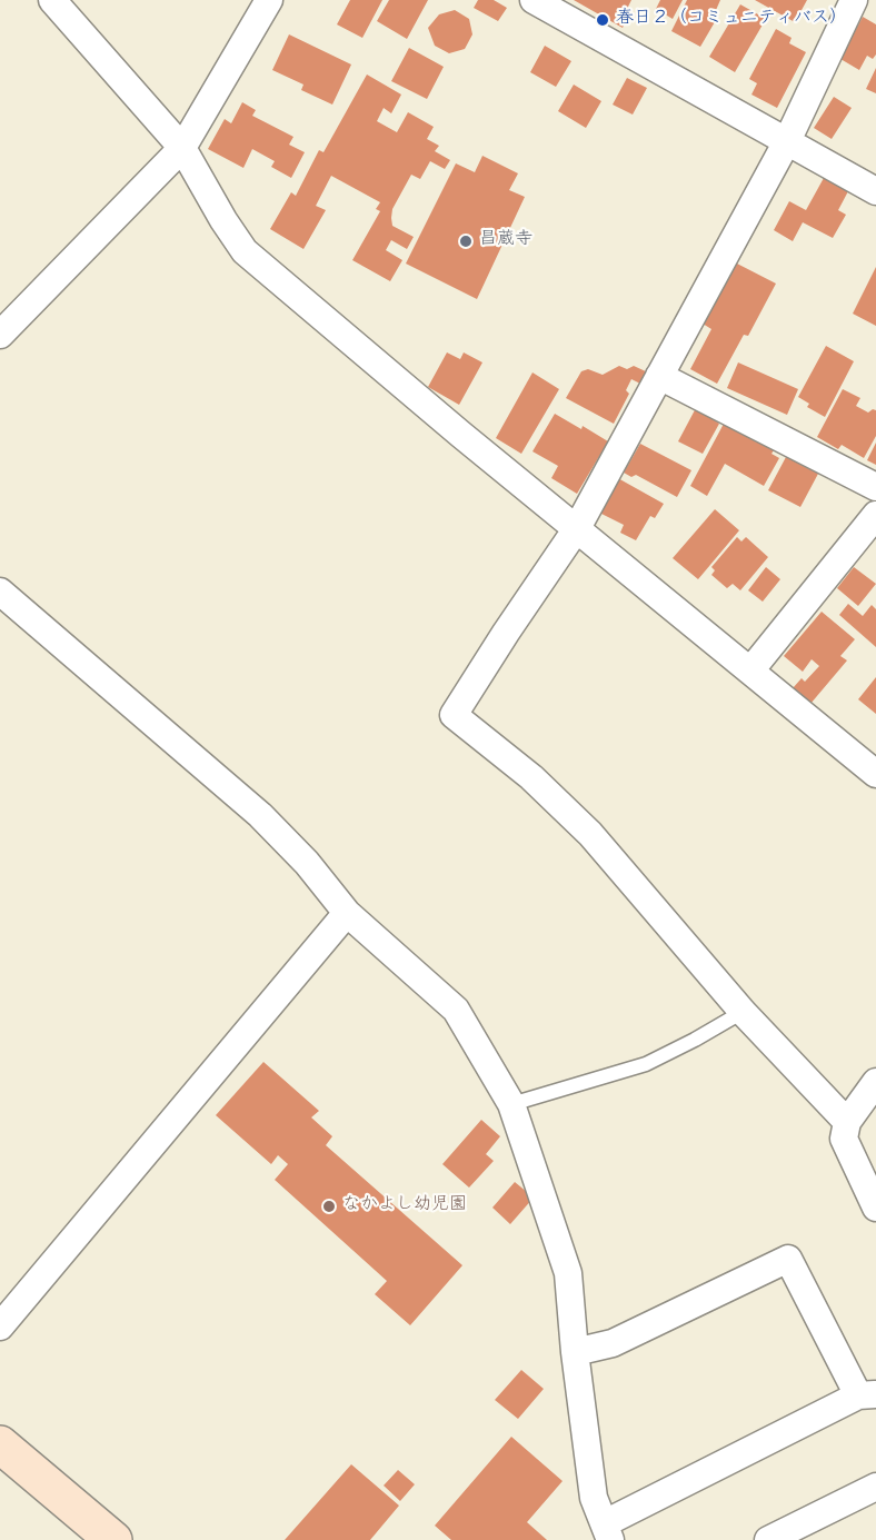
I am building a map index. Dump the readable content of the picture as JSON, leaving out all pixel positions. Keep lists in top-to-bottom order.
{
  "places": ["春日２（コミュニティバス）", "昌蔵寺", "なかよし幼児園"]
}
